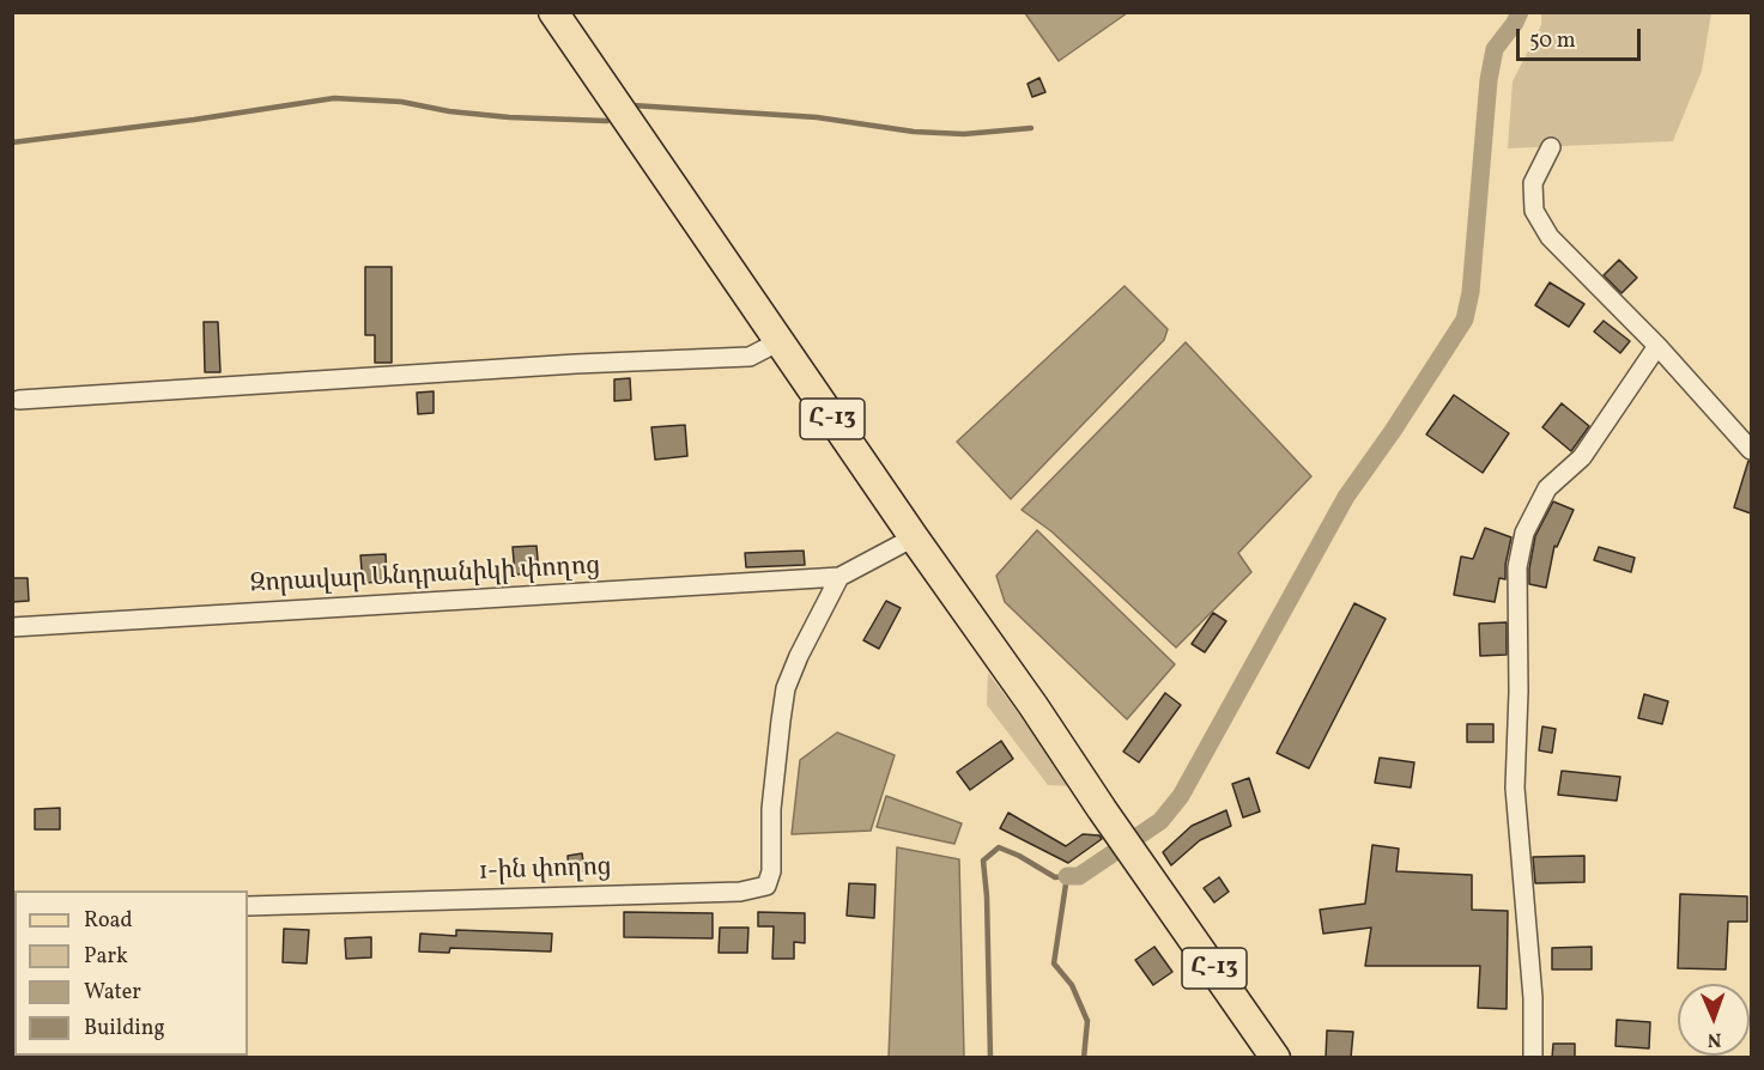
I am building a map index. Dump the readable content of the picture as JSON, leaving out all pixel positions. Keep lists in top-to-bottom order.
{
  "streets": {
    "main road": ["Հ-13"],
    "street": ["Զորավար Անդրանիկի փողոց", "1-ին փողոց"]
  },
  "crossings": [
    ["Զորավար Անդրանիկի փողոց", "1-ին փողոց"]
  ],
  "legend": [
    "Road",
    "Park",
    "Water",
    "Building"
  ],
  "scale_bar": "50 m",
  "north": "bottom"
}
